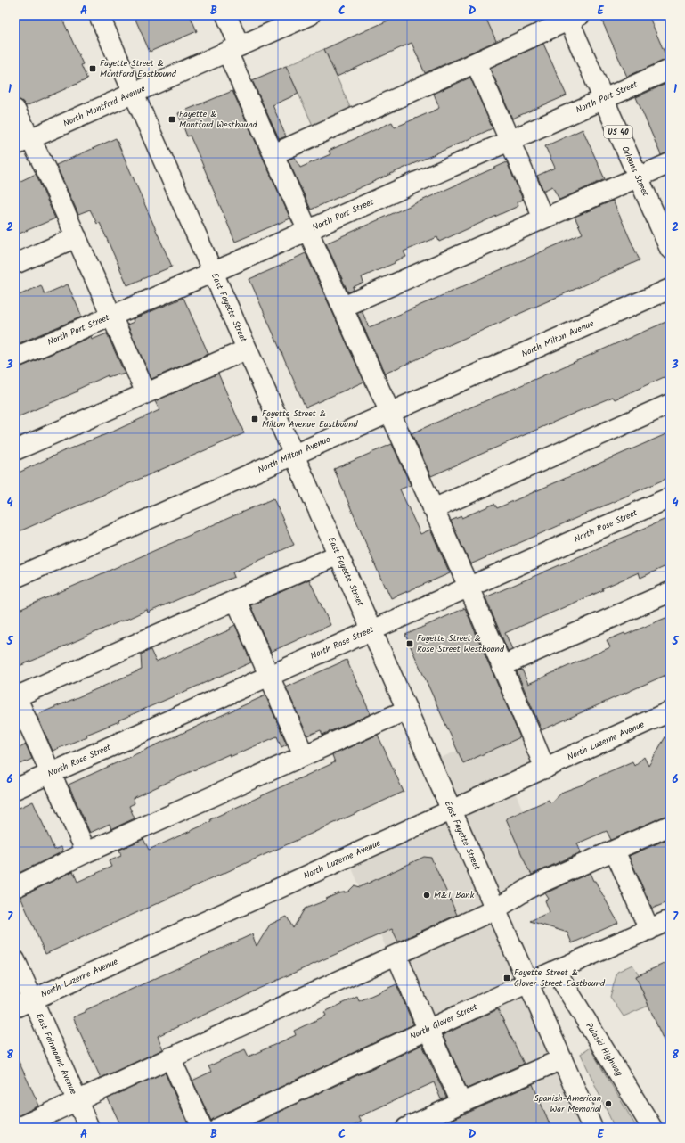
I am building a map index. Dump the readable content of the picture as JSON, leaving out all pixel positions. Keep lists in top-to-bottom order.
{
  "streets": {
    "street": [
      "North Port Street",
      "North Montford Avenue",
      "US 40",
      "Orleans Street",
      "East Fayette Street",
      "North Milton Avenue",
      "North Rose Street",
      "North Luzerne Avenue",
      "North Glover Street",
      "Pulaski Highway",
      "East Fairmount Avenue"
    ]
  },
  "crossings": [
    ["North Port Street", "Orleans Street"],
    ["North Port Street", "East Fayette Street"],
    ["North Montford Avenue", "East Fayette Street"],
    ["East Fayette Street", "North Milton Avenue"],
    ["East Fayette Street", "North Rose Street"],
    ["East Fayette Street", "North Luzerne Avenue"],
    ["East Fayette Street", "North Glover Street"],
    ["North Luzerne Avenue", "East Fairmount Avenue"],
    ["North Glover Street", "Pulaski Highway"]
  ],
  "places": {
    "transit": [
      "Fayette Street & Montford Eastbound",
      "Fayette & Montford Westbound",
      "Fayette Street & Milton Avenue Eastbound",
      "Fayette Street & Rose Street Westbound",
      "Fayette Street & Glover Street Eastbound"
    ],
    "other": ["M&T Bank", "Spanish-American War Memorial"]
  },
  "grid": {
    "columns": [
      "A",
      "B",
      "C",
      "D",
      "E"
    ],
    "rows": [
      "1",
      "2",
      "3",
      "4",
      "5",
      "6",
      "7",
      "8"
    ]
  }
}
